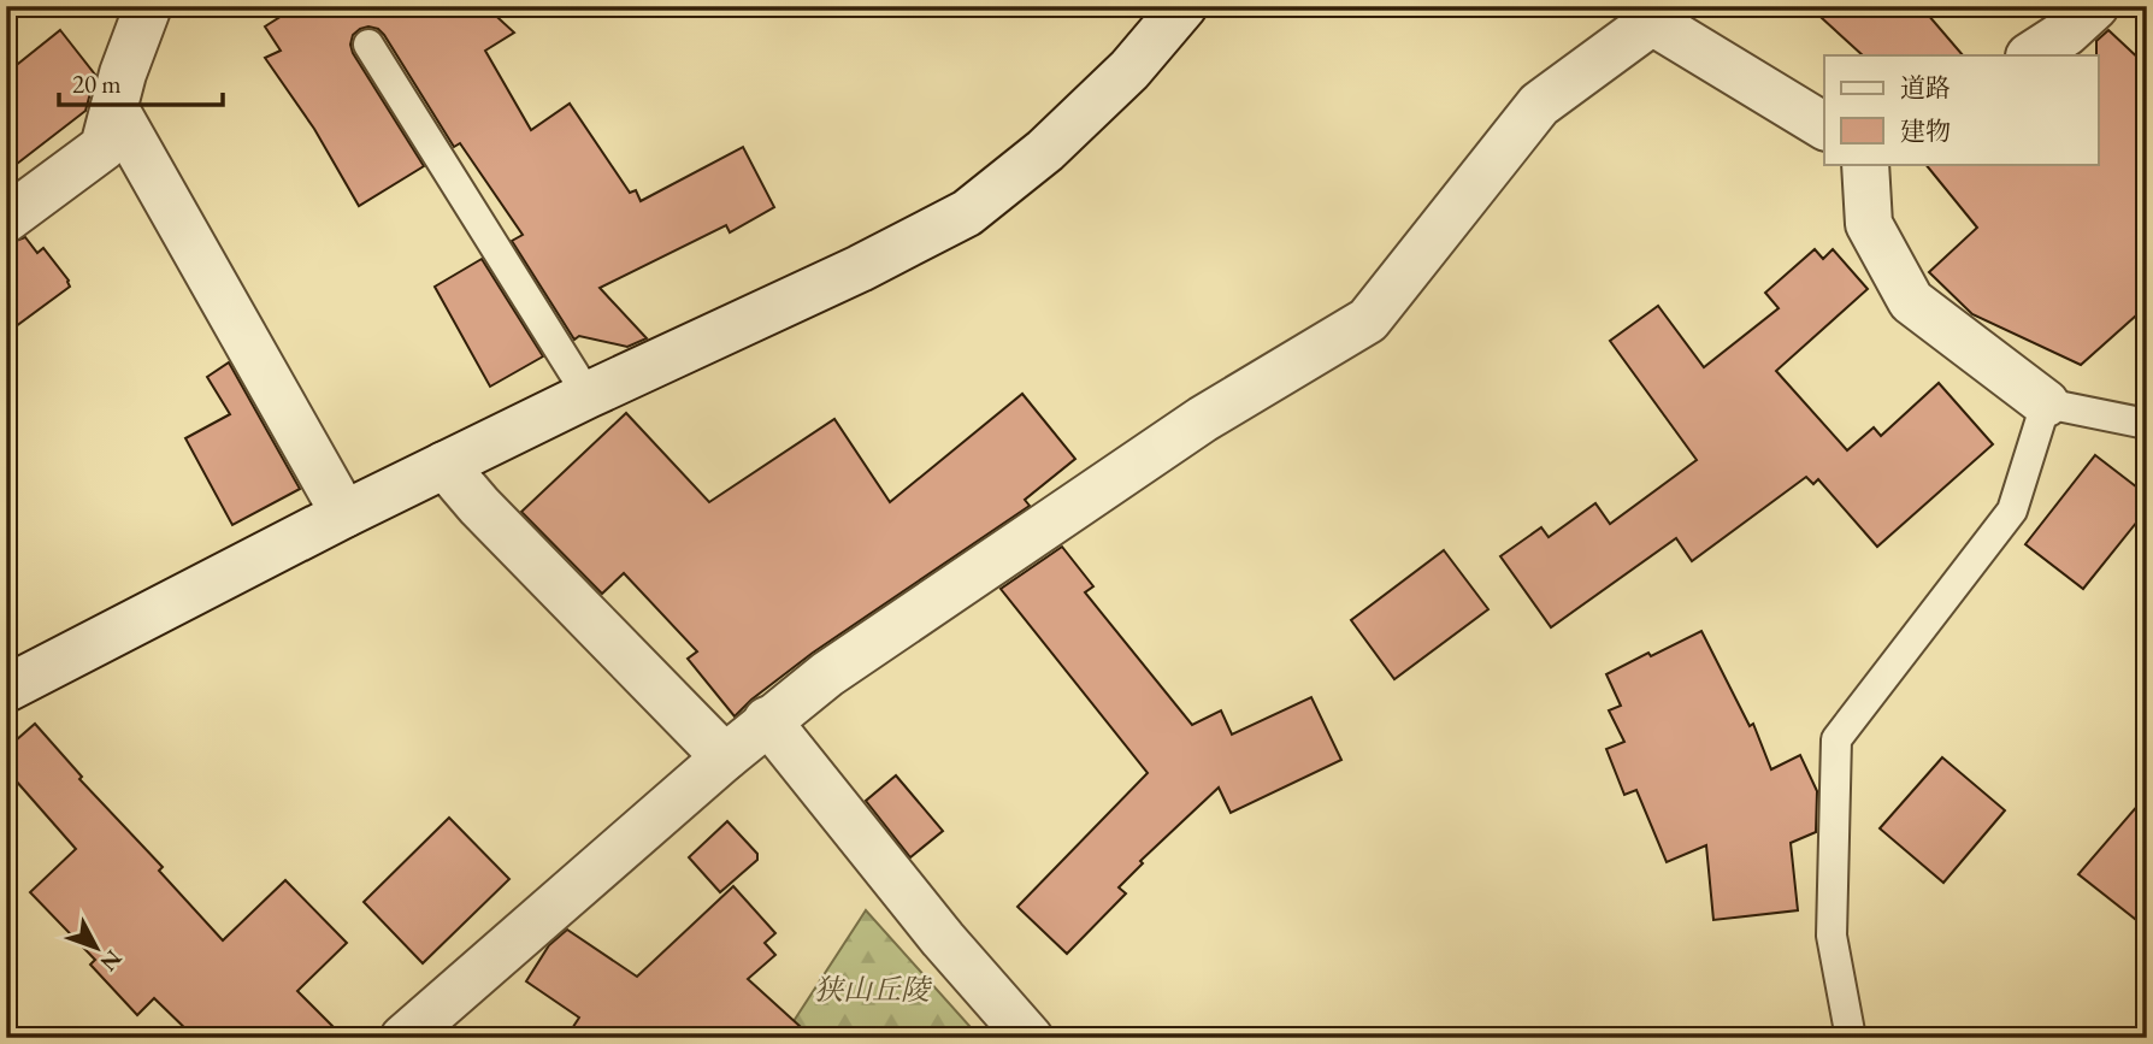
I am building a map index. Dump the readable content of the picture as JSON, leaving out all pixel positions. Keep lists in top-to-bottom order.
{
  "parks": ["狭山丘陵"],
  "legend": ["道路", "建物"],
  "scale_bar": "20 m",
  "north": "bottom right"
}
